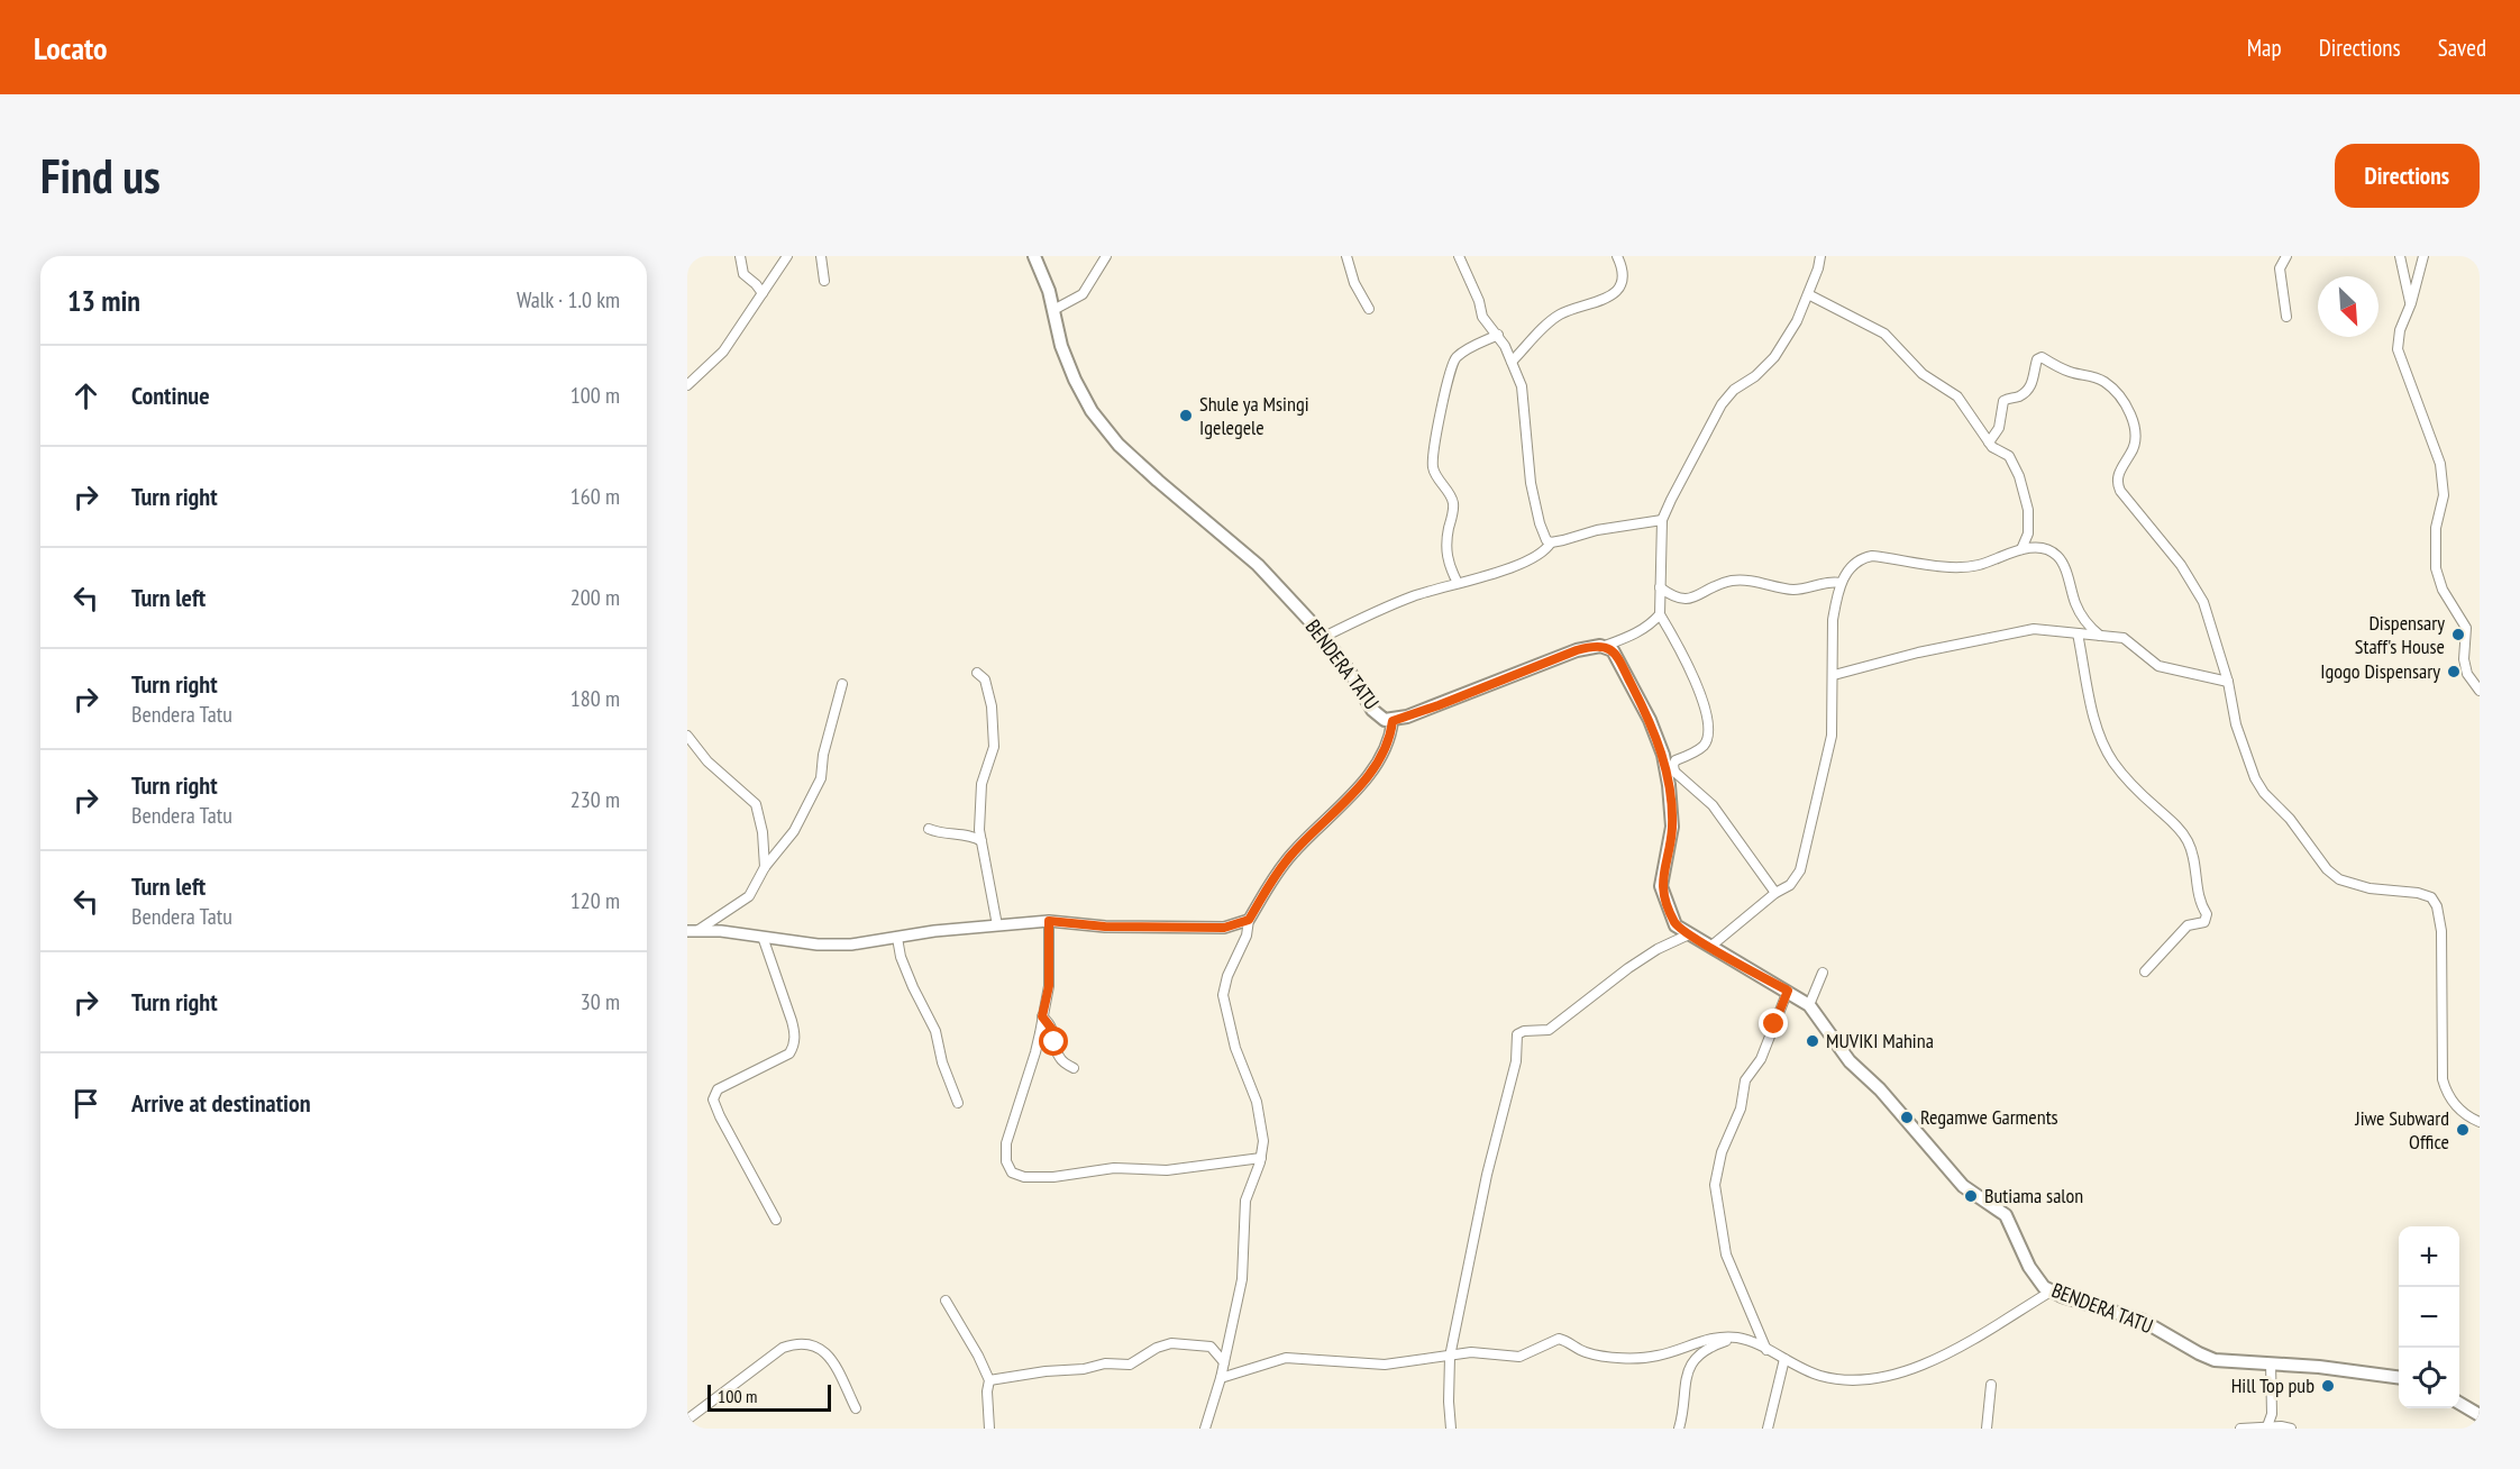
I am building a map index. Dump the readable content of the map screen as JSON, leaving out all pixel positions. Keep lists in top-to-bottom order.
{
  "streets": {
    "main road": ["BENDERA TATU"]
  },
  "places": [
    "Shule ya Msingi Igelegele",
    "Dispensary Staff's House",
    "Igogo Dispensary",
    "MUVIKI Mahina",
    "Regamwe Garments",
    "Jiwe Subward Office",
    "Butiama salon",
    "Hill Top pub"
  ],
  "scale_bar": "100 m",
  "north": "bottom right",
  "page": {
    "header": "Locato",
    "nav": ["Map", "Directions", "Saved"],
    "buttons": "Directions",
    "title": "Find us",
    "heading": ["13 min", "Walk · 1.0 km"],
    "list": [
      ["Continue", "100 m"],
      ["Turn right", "160 m"],
      ["Turn left", "200 m"],
      ["Turn right", "Bendera Tatu", "180 m"],
      ["Turn right", "Bendera Tatu", "230 m"],
      ["Turn left", "Bendera Tatu", "120 m"],
      ["Turn right", "30 m"],
      "Arrive at destination"
    ],
    "map_buttons": ["+", "−"],
    "scale": "100 m"
  }
}
